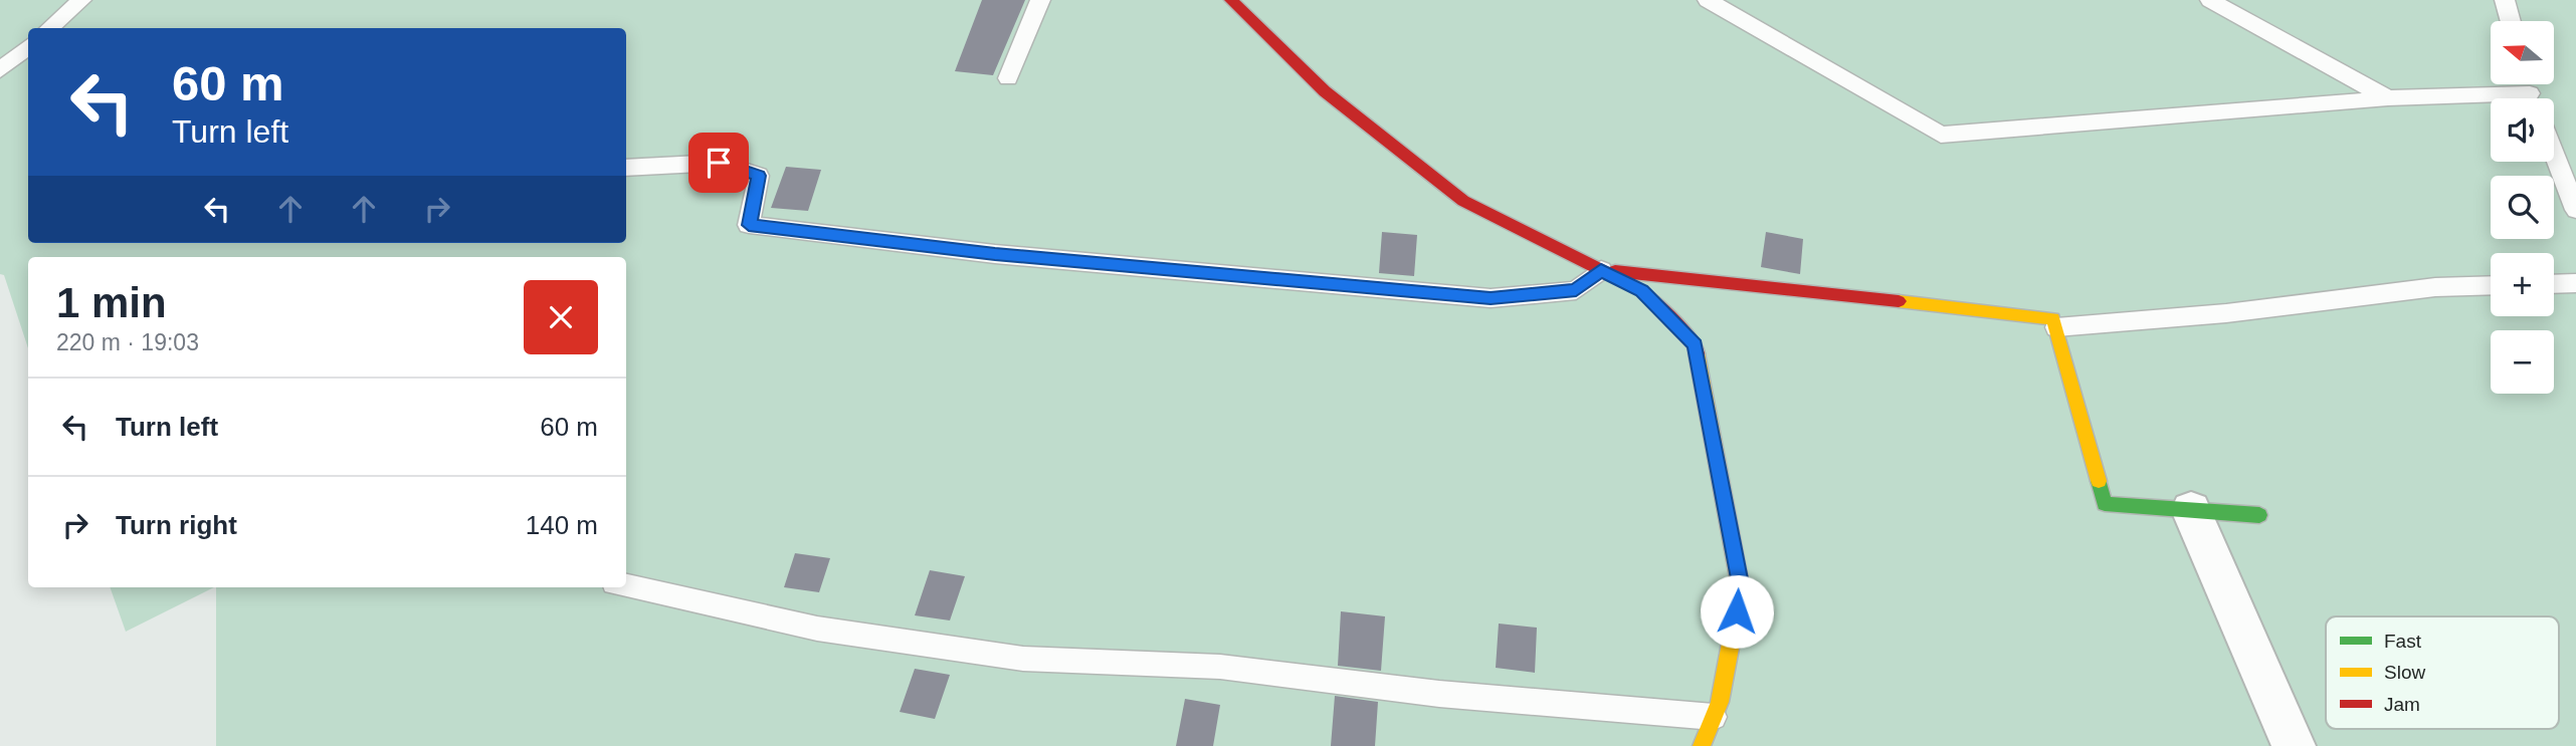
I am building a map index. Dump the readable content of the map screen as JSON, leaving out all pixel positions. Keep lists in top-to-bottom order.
{
  "legend": ["Fast", "Slow", "Jam"],
  "north": "left",
  "page": {
    "map_buttons": ["+", "−"],
    "turn": ["60 m", "Turn left"],
    "heading": ["1 min", "220 m · 19:03"],
    "list": [
      {
        "name": "Turn left",
        "value": "60 m"
      },
      {
        "name": "Turn right",
        "value": "140 m"
      }
    ]
  }
}
